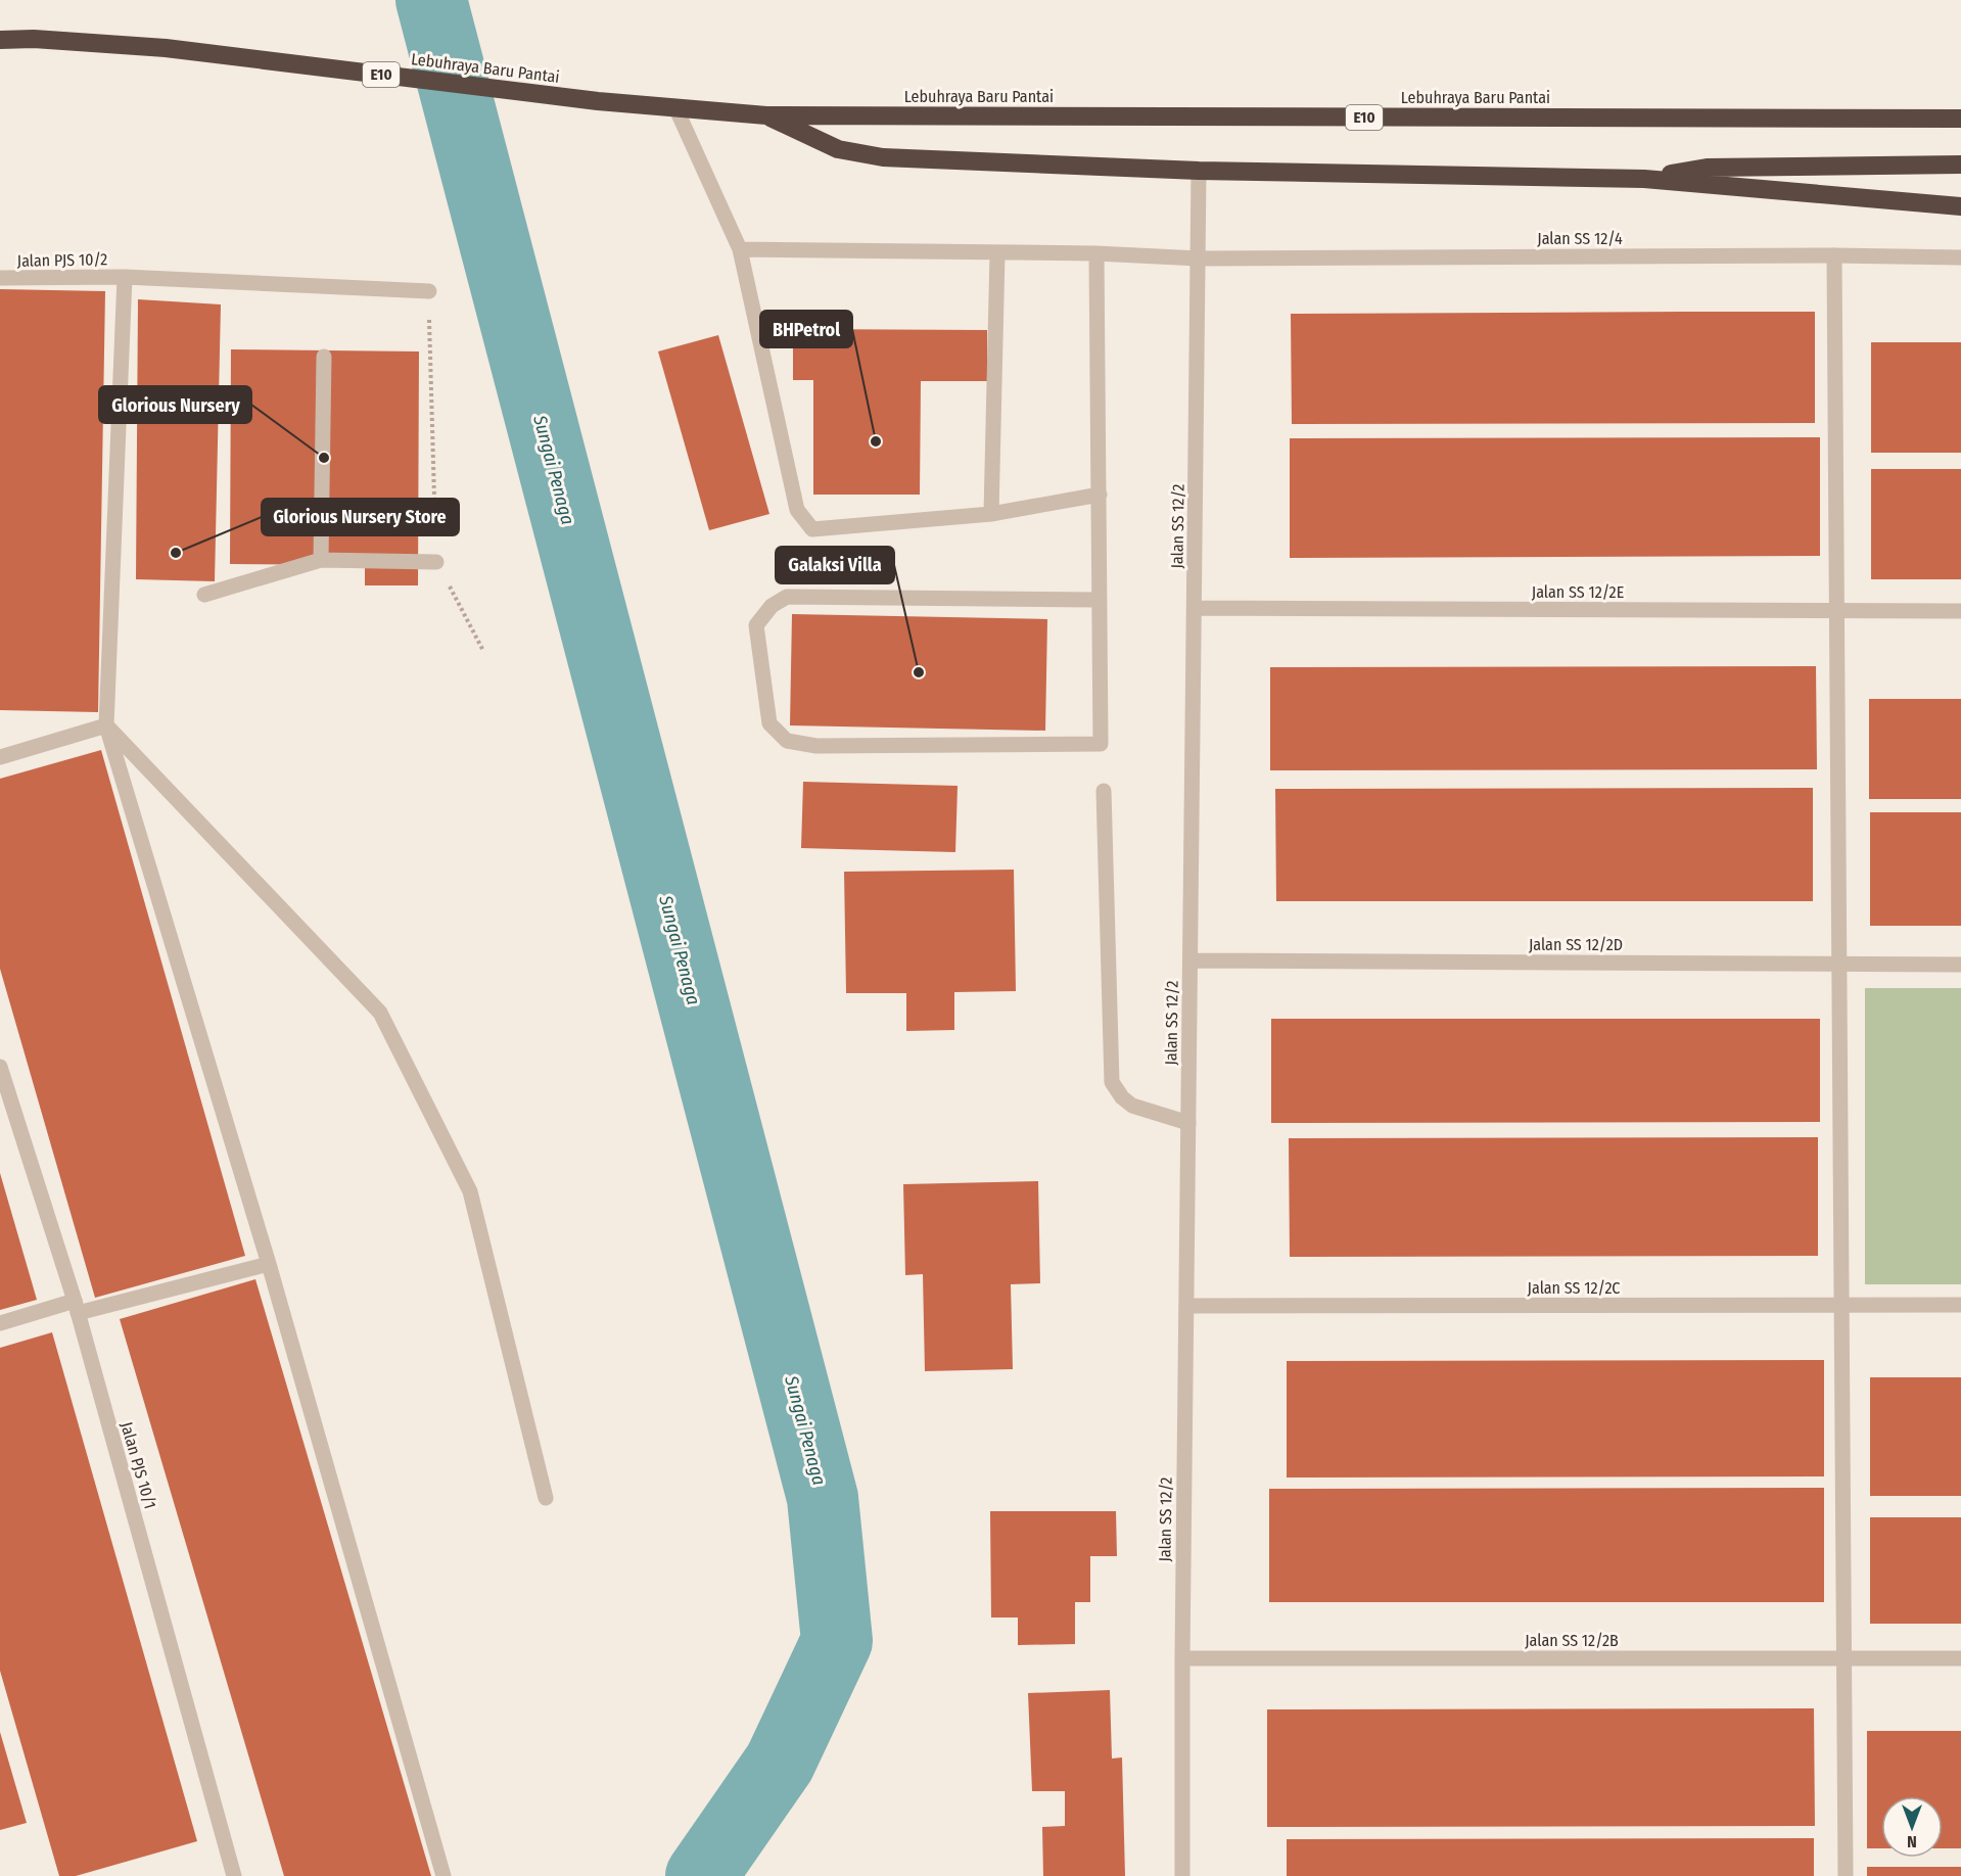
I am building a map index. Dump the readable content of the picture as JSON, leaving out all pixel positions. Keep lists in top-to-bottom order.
{
  "streets": {
    "highway": ["Lebuhraya Baru Pantai", "E10"],
    "street": [
      "Jalan SS 12/4",
      "Jalan PJS 10/2",
      "Jalan SS 12/2",
      "Jalan SS 12/2E",
      "Jalan SS 12/2D",
      "Jalan SS 12/2C",
      "Jalan PJS 10/1",
      "Jalan SS 12/2B"
    ]
  },
  "crossings": [
    ["Jalan SS 12/4", "Jalan SS 12/2"],
    ["Jalan SS 12/2", "Jalan SS 12/2E"],
    ["Jalan SS 12/2", "Jalan SS 12/2D"],
    ["Jalan SS 12/2", "Jalan SS 12/2C"],
    ["Jalan SS 12/2", "Jalan SS 12/2B"]
  ],
  "water": ["Sungai Penaga"],
  "places": [
    "BHPetrol",
    "Glorious Nursery",
    "Glorious Nursery Store",
    "Galaksi Villa"
  ],
  "north": "bottom"
}
